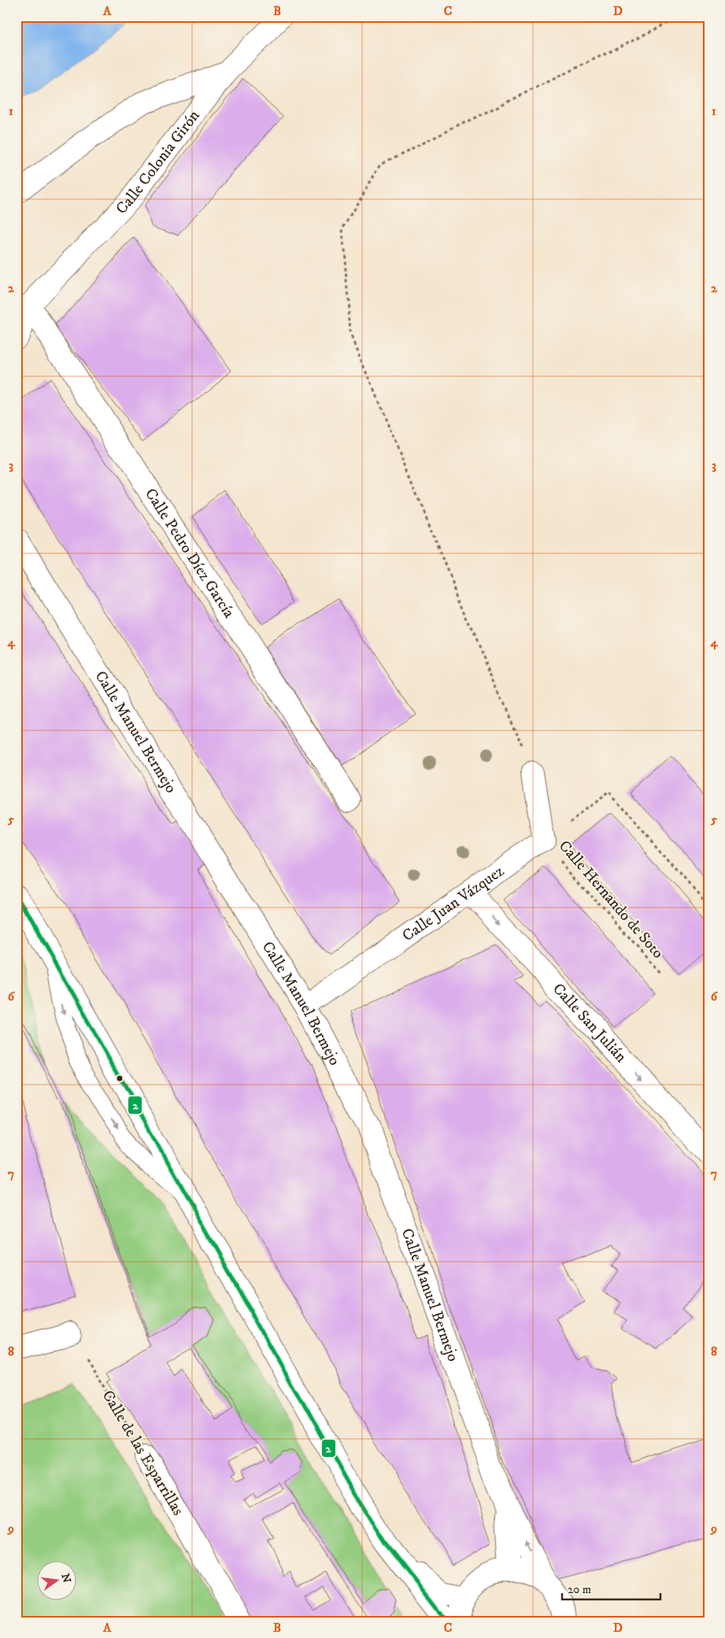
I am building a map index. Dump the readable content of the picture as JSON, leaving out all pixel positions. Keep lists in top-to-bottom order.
{
  "streets": {
    "street": [
      "Calle Colonia Girón",
      "Calle Pedro Díez García",
      "Calle Manuel Bermejo",
      "Calle Juan Vázquez",
      "Calle San Julián",
      "Calle de las Esparrillas"
    ],
    "path": ["Calle Hernando de Soto"]
  },
  "crossings": [
    ["Calle Colonia Girón", "Calle Pedro Díez García"],
    ["Calle Manuel Bermejo", "Calle Juan Vázquez"],
    ["Calle Hernando de Soto", "Calle Juan Vázquez"],
    ["Calle Juan Vázquez", "Calle San Julián"]
  ],
  "one_way": ["Calle San Julián"],
  "lines": ["transit line 2"],
  "scale_bar": "20 m",
  "north": "right",
  "grid": {
    "columns": [
      "A",
      "B",
      "C",
      "D"
    ],
    "rows": [
      "1",
      "2",
      "3",
      "4",
      "5",
      "6",
      "7",
      "8",
      "9"
    ]
  }
}
